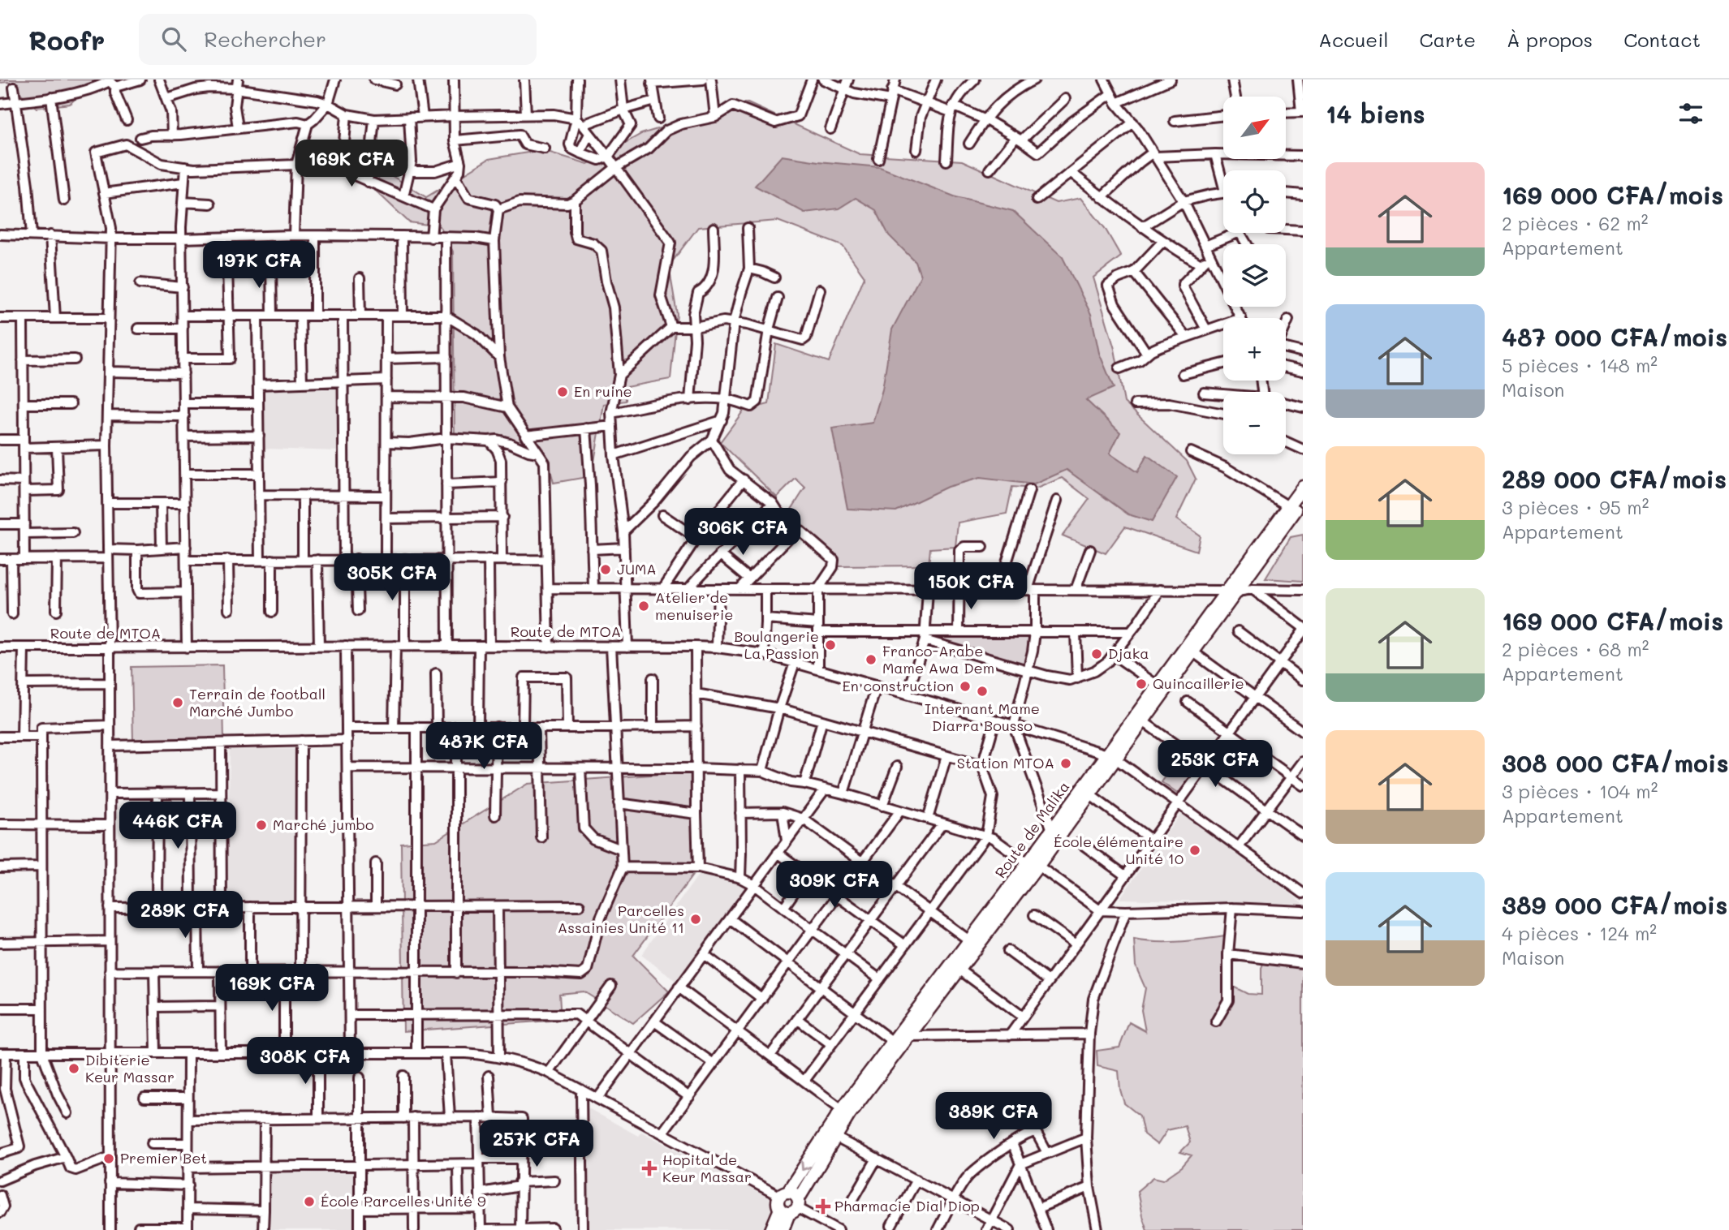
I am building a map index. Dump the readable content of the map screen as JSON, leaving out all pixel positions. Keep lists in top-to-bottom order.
{
  "streets": {
    "main road": ["Route de Malika"],
    "street": ["Route de MTOA"]
  },
  "crossings": [
    ["Route de MTOA", "Route de Malika"]
  ],
  "places": {
    "other": [
      "En ruine",
      "JUMA",
      "Atelier de menuiserie",
      "Boulangerie La Passion",
      "Djaka",
      "Franco-Arabe Mame Awa Dem",
      "Quincaillerie",
      "En construction",
      "Internant Mame Diarra Bousso",
      "Terrain de football Marché Jumbo",
      "Station MTOA",
      "Marché jumbo",
      "École élémentaire Unité 10",
      "Parcelles Assainies Unité 11",
      "Dibiterie Keur Massar",
      "Premier Bet",
      "École Parcelles Unité 9"
    ],
    "health": ["Hopital de Keur Massar", "Pharmacie Dial Diop"]
  },
  "north": "top right",
  "page": {
    "header": "Roofr",
    "search": "Rechercher",
    "nav": [
      "Accueil",
      "Carte",
      "À propos",
      "Contact"
    ],
    "heading": "14 biens",
    "map_buttons": ["+", "−"],
    "price": [
      "169K CFA",
      "197K CFA",
      "306K CFA",
      "305K CFA",
      "150K CFA",
      "487K CFA",
      "253K CFA",
      "446K CFA",
      "309K CFA",
      "289K CFA",
      "169K CFA",
      "308K CFA",
      "389K CFA",
      "257K CFA"
    ],
    "list": [
      {
        "name": "169 000 CFA/mois",
        "note": "2 pièces · 62 m² · Appartement"
      },
      {
        "name": "487 000 CFA/mois",
        "note": "5 pièces · 148 m² · Maison"
      },
      {
        "name": "289 000 CFA/mois",
        "note": "3 pièces · 95 m² · Appartement"
      },
      {
        "name": "169 000 CFA/mois",
        "note": "2 pièces · 68 m² · Appartement"
      },
      {
        "name": "308 000 CFA/mois",
        "note": "3 pièces · 104 m² · Appartement"
      },
      {
        "name": "389 000 CFA/mois",
        "note": "4 pièces · 124 m² · Maison"
      }
    ]
  }
}
